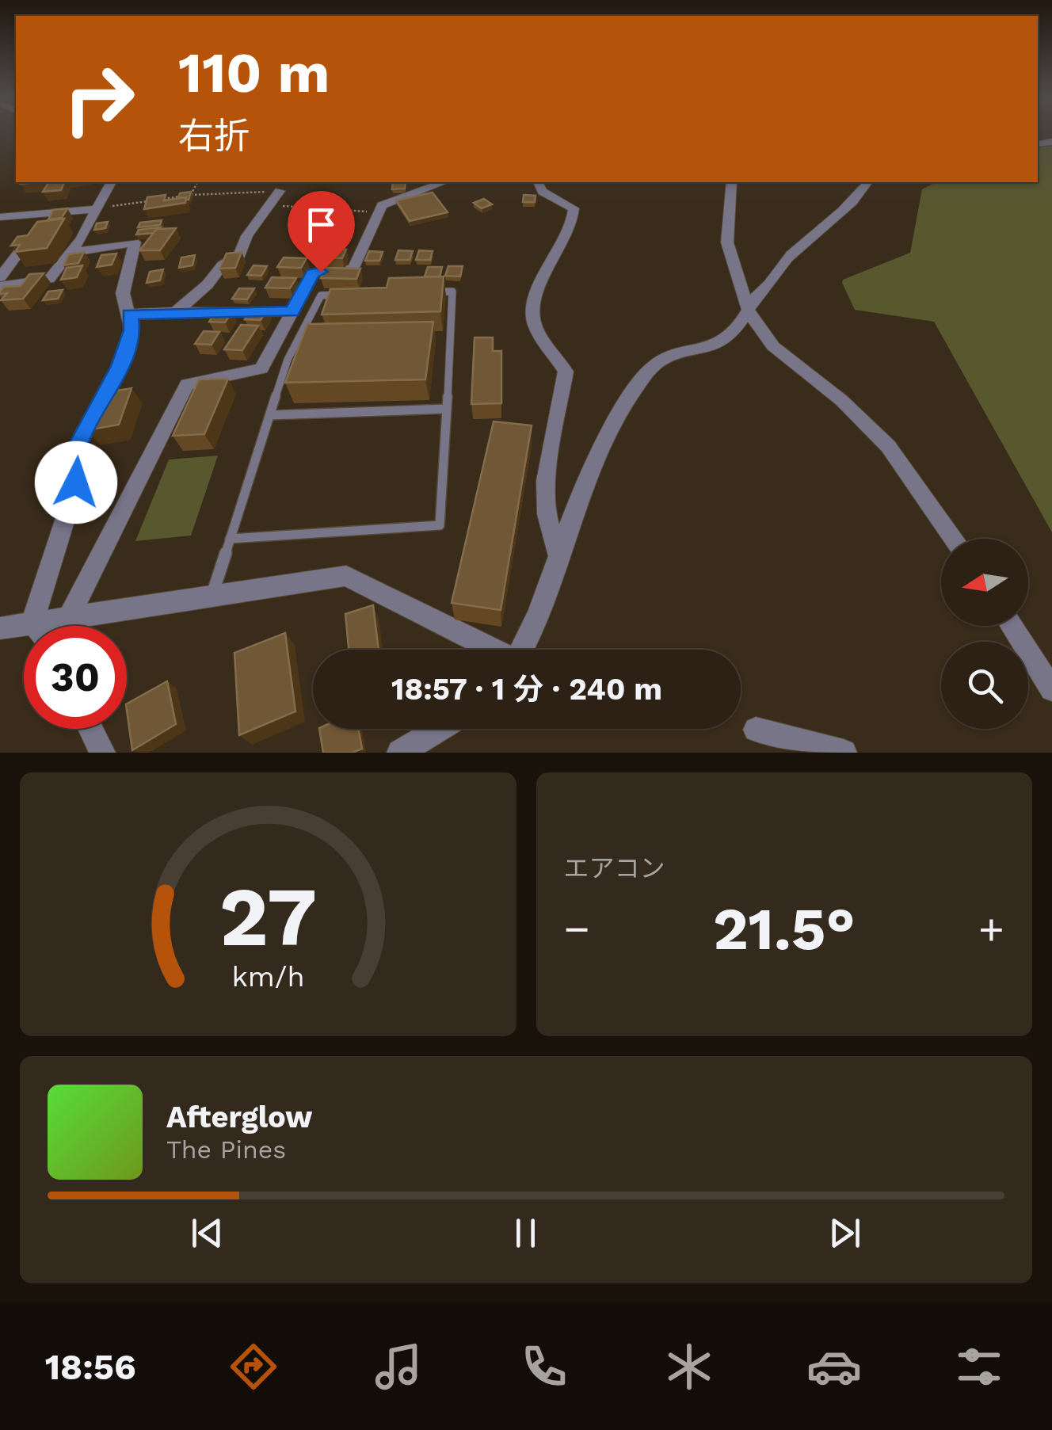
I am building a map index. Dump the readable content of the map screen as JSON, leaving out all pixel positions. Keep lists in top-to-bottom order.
{
  "north": "left",
  "page": {
    "turn": ["110 m", "右折"],
    "limit": "30",
    "trip": "18:57 · 1 分 · 240 m",
    "tile": "エアコン",
    "heat": ["−", "21.5°", "+"],
    "song": ["Afterglow", "The Pines"],
    "tabs": "18:56",
    "gauge": ["27", "km/h"]
  }
}
